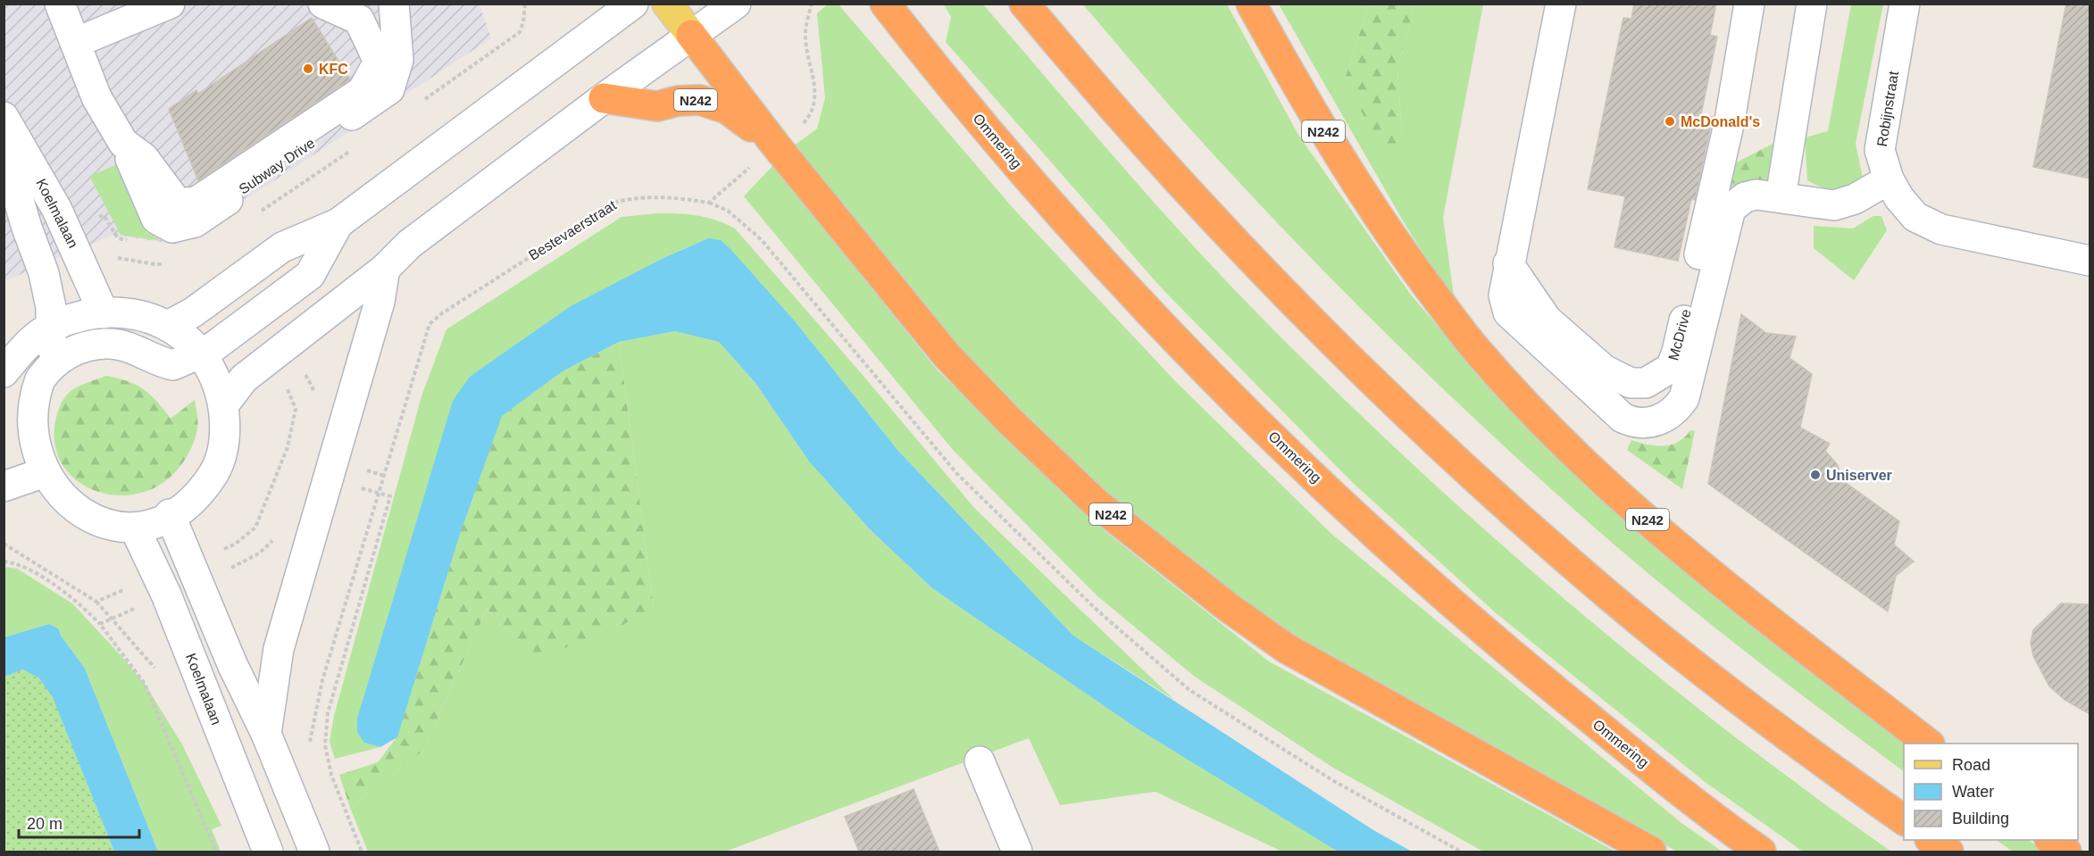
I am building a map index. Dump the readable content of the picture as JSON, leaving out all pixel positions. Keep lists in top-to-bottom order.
{
  "streets": {
    "highway": ["N242", "Ommering"],
    "street": [
      "Robijnstraat",
      "Subway Drive",
      "Koelmalaan",
      "McDrive"
    ],
    "path": ["Bestevaerstraat"]
  },
  "places": ["KFC", "McDonald's", "Uniserver"],
  "legend": ["Road", "Water", "Building"],
  "scale_bar": "20 m"
}
